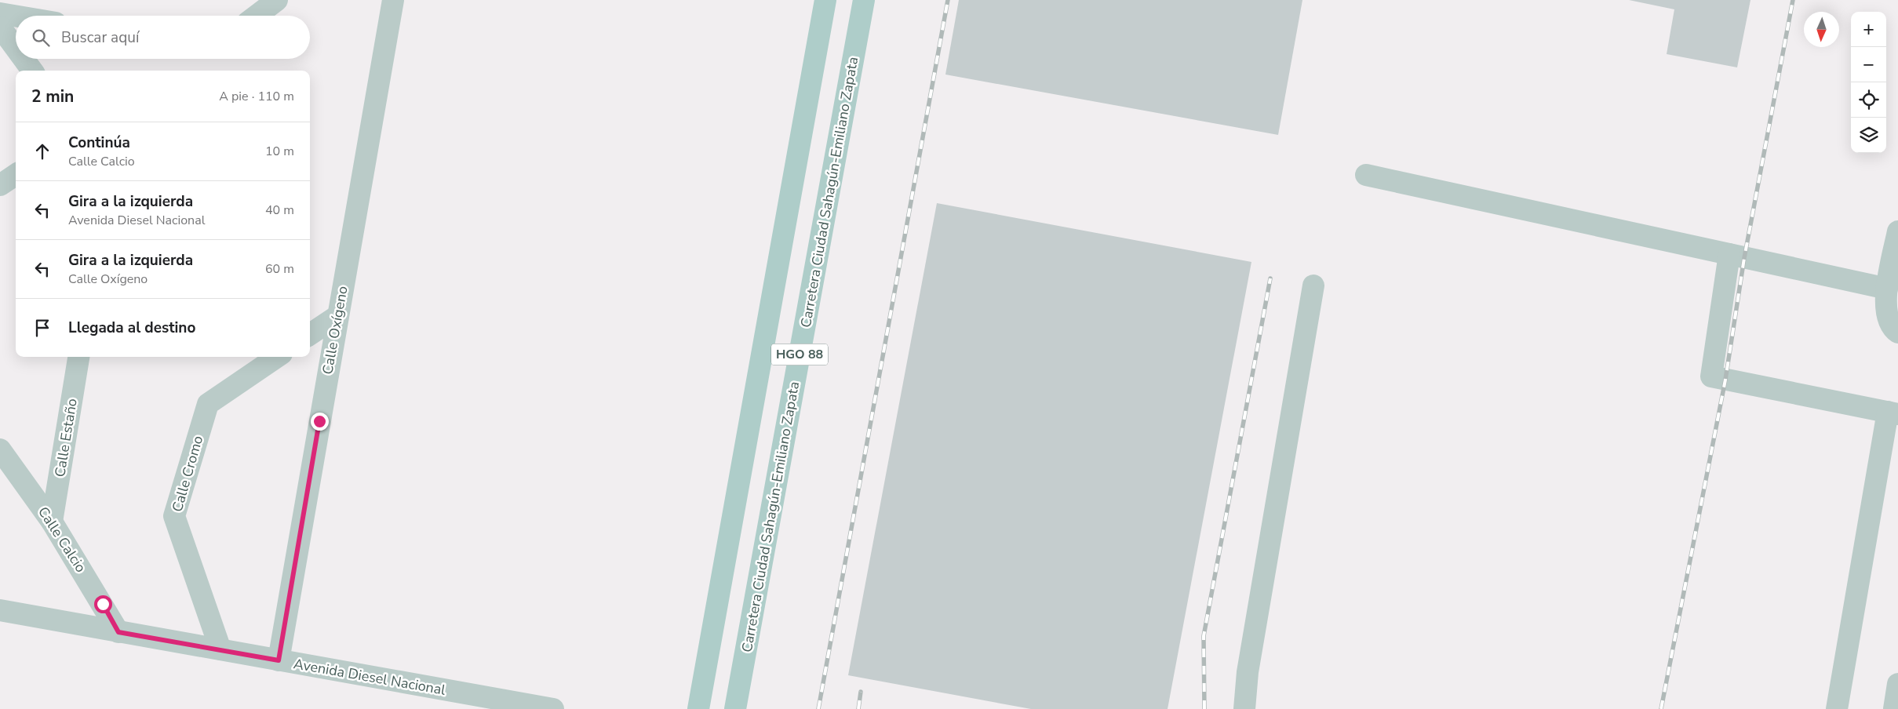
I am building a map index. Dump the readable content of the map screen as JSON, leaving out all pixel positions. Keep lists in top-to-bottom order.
{
  "streets": {
    "main road": ["Carretera Ciudad Sahagún-Emiliano Zapata", "HGO 88"],
    "street": [
      "Calle Oxígeno",
      "Calle Estaño",
      "Calle Cromo",
      "Calle Calcio",
      "Avenida Diesel Nacional"
    ]
  },
  "crossings": [
    ["Calle Oxígeno", "Avenida Diesel Nacional"],
    ["Calle Estaño", "Calle Calcio"],
    ["Calle Cromo", "Avenida Diesel Nacional"],
    ["Calle Calcio", "Avenida Diesel Nacional"]
  ],
  "north": "bottom",
  "page": {
    "map_buttons": ["+", "−"],
    "search": "Buscar aquí",
    "heading": ["2 min", "A pie · 110 m"],
    "list": [
      ["Continúa", "Calle Calcio", "10 m"],
      ["Gira a la izquierda", "Avenida Diesel Nacional", "40 m"],
      ["Gira a la izquierda", "Calle Oxígeno", "60 m"],
      "Llegada al destino"
    ]
  }
}
